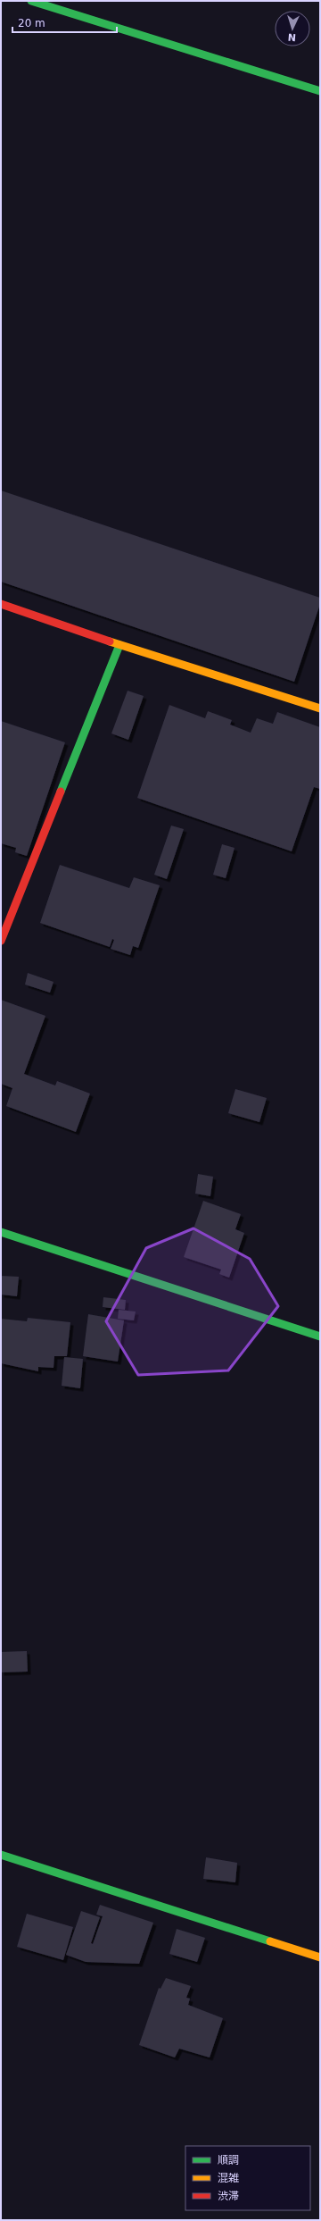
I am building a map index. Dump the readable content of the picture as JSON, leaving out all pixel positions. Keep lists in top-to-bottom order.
{
  "legend": ["順調", "混雑", "渋滞"],
  "scale_bar": "20 m",
  "north": "bottom"
}
